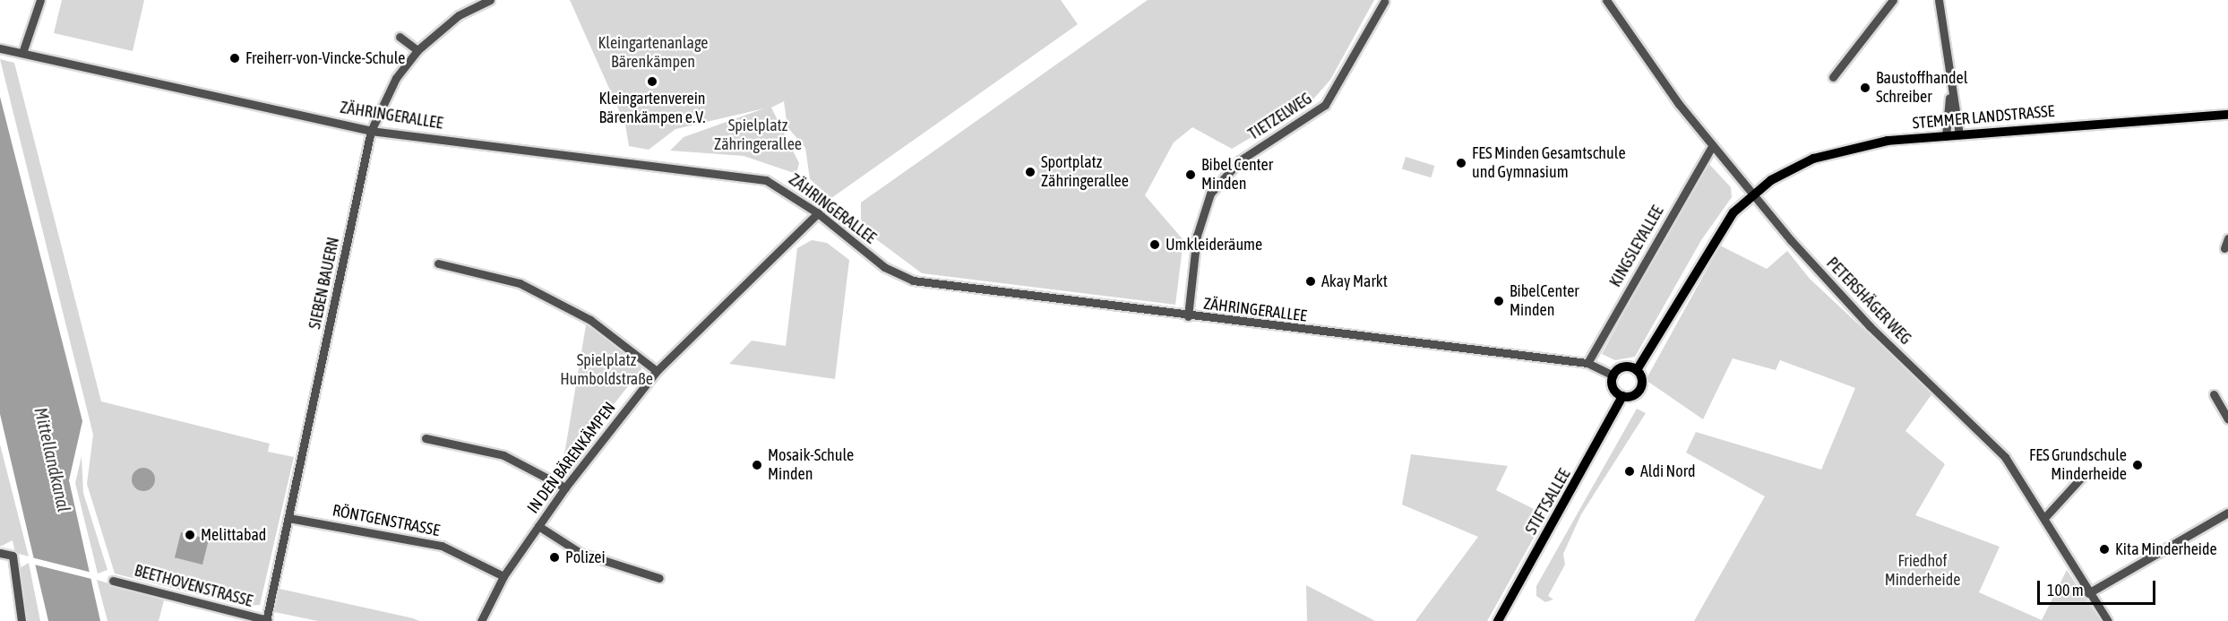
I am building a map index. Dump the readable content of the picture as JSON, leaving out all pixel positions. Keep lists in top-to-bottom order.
{
  "streets": {
    "main road": ["STEMMER LANDSTRASSE", "STIFTSALLEE"],
    "street": [
      "ZÄHRINGERALLEE",
      "TIETZELWEG",
      "KINGSLEYALLEE",
      "SIEBEN BAUERN",
      "PETERSHÄGER WEG",
      "IN DEN BÄRENKÄMPEN",
      "RÖNTGENSTRASSE",
      "BEETHOVENSTRASSE"
    ]
  },
  "crossings": [
    ["ZÄHRINGERALLEE", "TIETZELWEG"],
    ["ZÄHRINGERALLEE", "KINGSLEYALLEE"],
    ["ZÄHRINGERALLEE", "SIEBEN BAUERN"],
    ["ZÄHRINGERALLEE", "IN DEN BÄRENKÄMPEN"],
    ["ZÄHRINGERALLEE", "STIFTSALLEE"],
    ["STEMMER LANDSTRASSE", "PETERSHÄGER WEG"],
    ["KINGSLEYALLEE", "PETERSHÄGER WEG"],
    ["SIEBEN BAUERN", "RÖNTGENSTRASSE"],
    ["SIEBEN BAUERN", "BEETHOVENSTRASSE"],
    ["IN DEN BÄRENKÄMPEN", "RÖNTGENSTRASSE"]
  ],
  "water": ["Mittellandkanal"],
  "parks": [
    "Kleingartenanlage Bärenkämpen",
    "Spielplatz Zähringerallee",
    "Spielplatz Humboldstraße",
    "Friedhof Minderheide"
  ],
  "places": [
    "Freiherr-von-Vincke-Schule",
    "Kleingartenverein Bärenkämpen e.V.",
    "Baustoffhandel Schreiber",
    "FES Minden Gesamtschule und Gymnasium",
    "Sportplatz Zähringerallee",
    "Bibel Center Minden",
    "Umkleideräume",
    "Akay Markt",
    "BibelCenter Minden",
    "Mosaik-Schule Minden",
    "FES Grundschule Minderheide",
    "Aldi Nord",
    "Melittabad",
    "Kita Minderheide",
    "Polizei"
  ],
  "scale_bar": "100 m"
}
